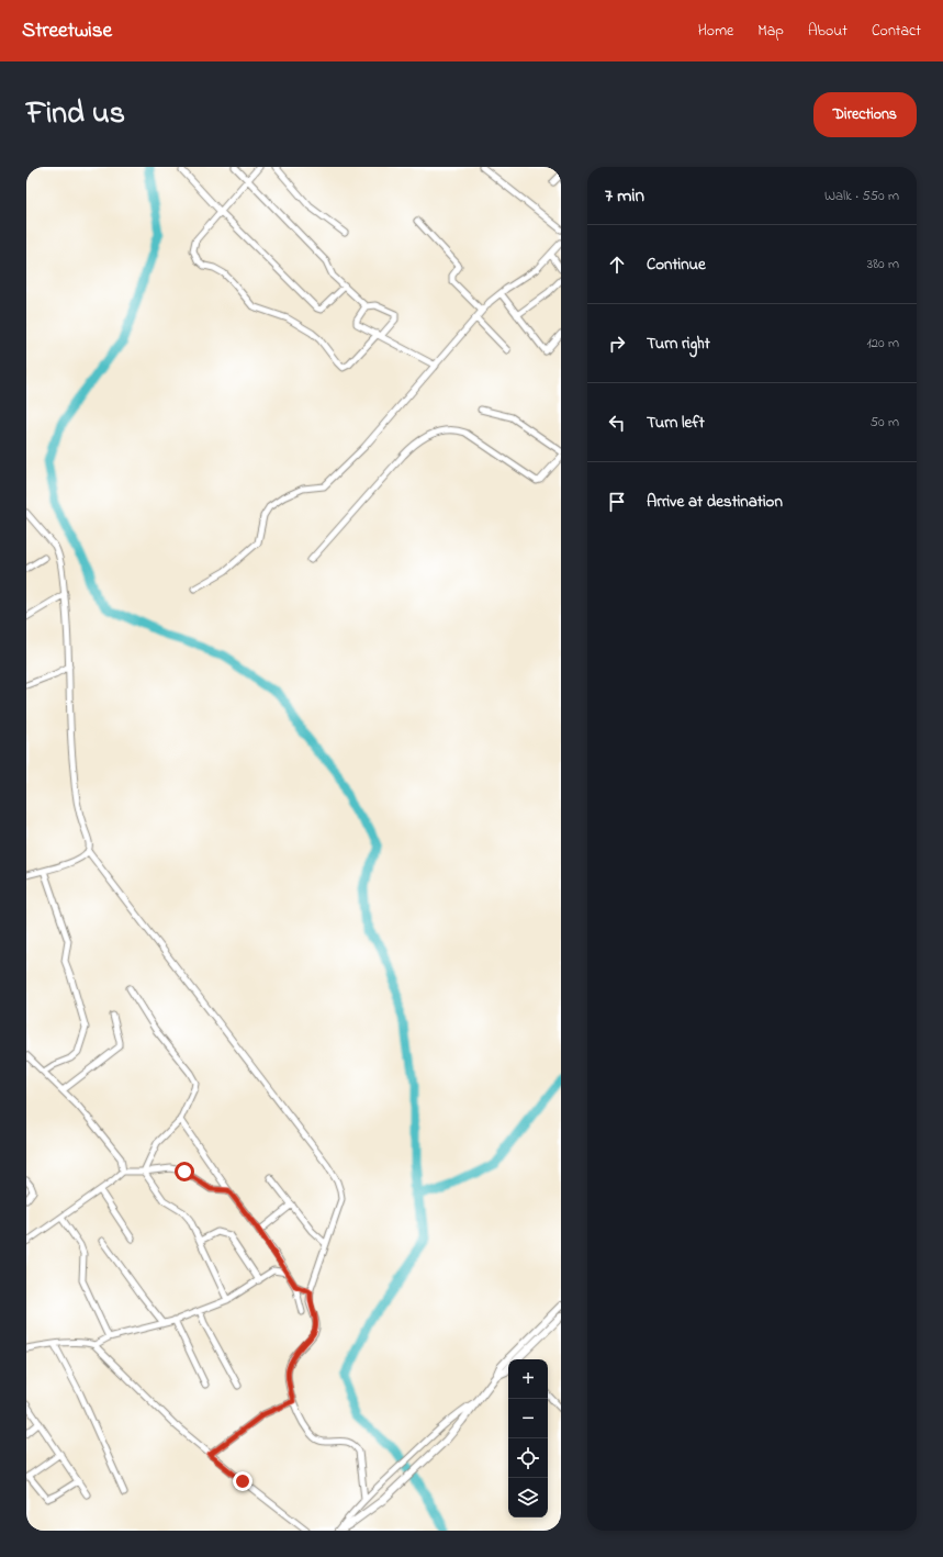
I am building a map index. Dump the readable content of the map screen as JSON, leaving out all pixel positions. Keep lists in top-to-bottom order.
{
  "page": {
    "header": "Streetwise",
    "nav": [
      "Home",
      "Map",
      "About",
      "Contact"
    ],
    "title": "Find us",
    "buttons": "Directions",
    "heading": ["7 min", "Walk · 550 m"],
    "list": [
      ["Continue", "380 m"],
      ["Turn right", "120 m"],
      ["Turn left", "50 m"],
      "Arrive at destination"
    ],
    "map_buttons": ["+", "−"]
  }
}
